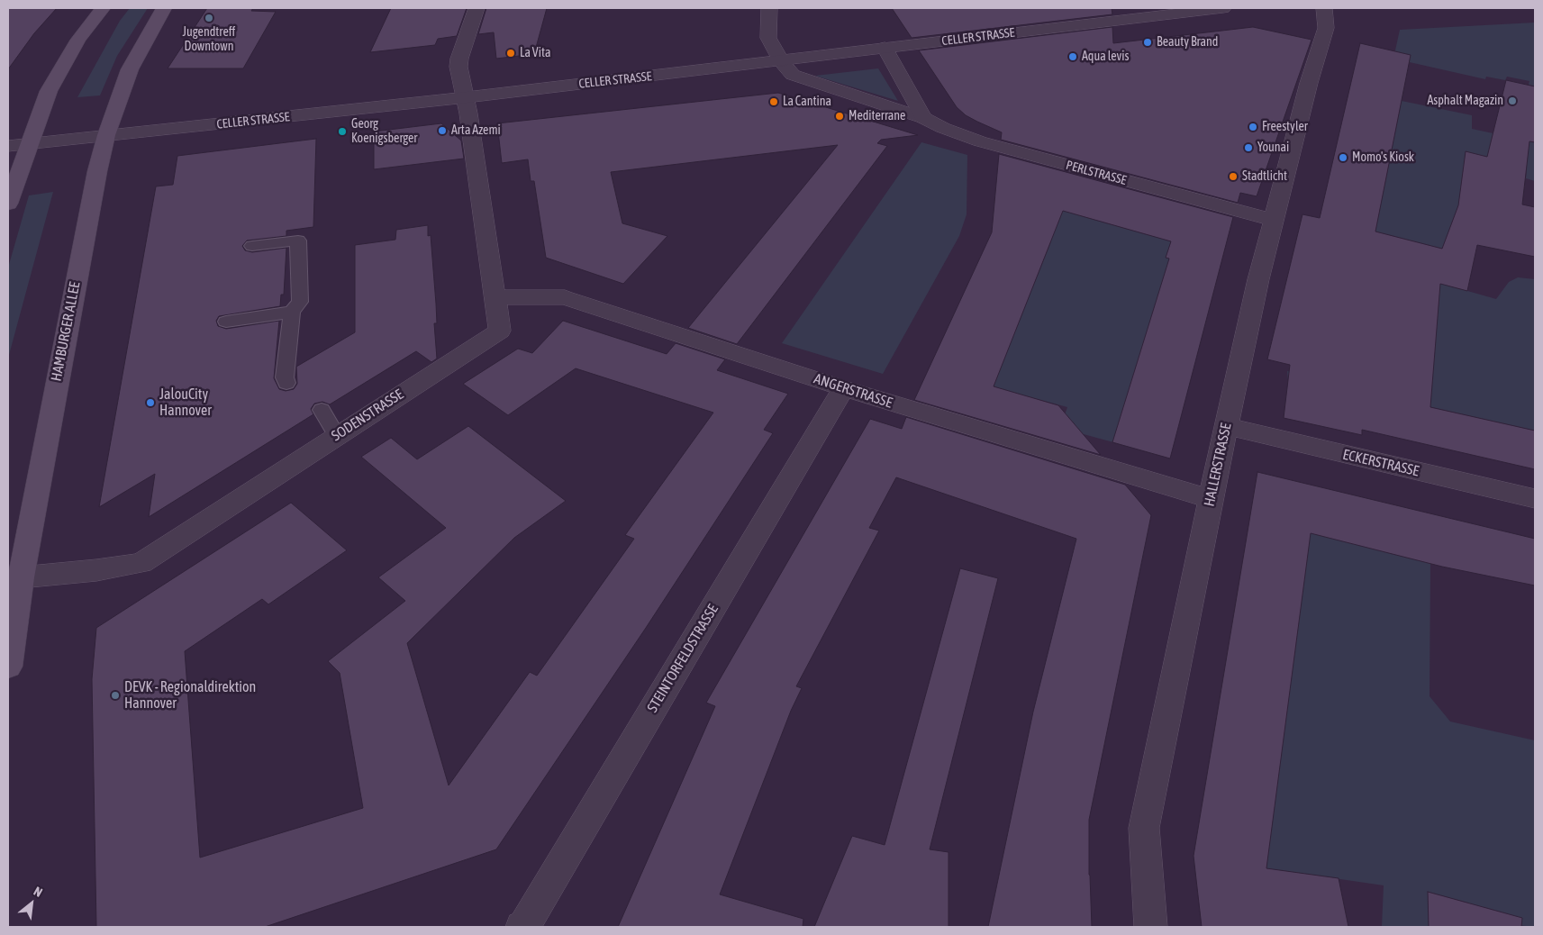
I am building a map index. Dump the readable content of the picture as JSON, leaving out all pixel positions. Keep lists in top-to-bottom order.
{
  "streets": {
    "main road": ["HAMBURGER ALLEE"],
    "street": [
      "CELLER STRASSE",
      "PERLSTRASSE",
      "ANGERSTRASSE",
      "SODENSTRASSE",
      "ECKERSTRASSE",
      "HALLERSTRASSE",
      "STEINTORFELDSTRASSE"
    ]
  },
  "crossings": [
    ["CELLER STRASSE", "PERLSTRASSE"],
    ["CELLER STRASSE", "HAMBURGER ALLEE"],
    ["CELLER STRASSE", "SODENSTRASSE"],
    ["PERLSTRASSE", "HALLERSTRASSE"],
    ["HAMBURGER ALLEE", "SODENSTRASSE"],
    ["ANGERSTRASSE", "SODENSTRASSE"],
    ["ANGERSTRASSE", "HALLERSTRASSE"],
    ["ANGERSTRASSE", "STEINTORFELDSTRASSE"],
    ["ECKERSTRASSE", "HALLERSTRASSE"]
  ],
  "places": [
    "Jugendtreff Downtown",
    "Beauty Brand",
    "La Vita",
    "Aqua levis",
    "Asphalt Magazin",
    "La Cantina",
    "Mediterrane",
    "Freestyler",
    "Arta Azemi",
    "Georg Koenigsberger",
    "Younai",
    "Momo's Kiosk",
    "Stadtlicht",
    "JalouCity Hannover",
    "DEVK - Regionaldirektion Hannover"
  ],
  "north": "top right"
}
